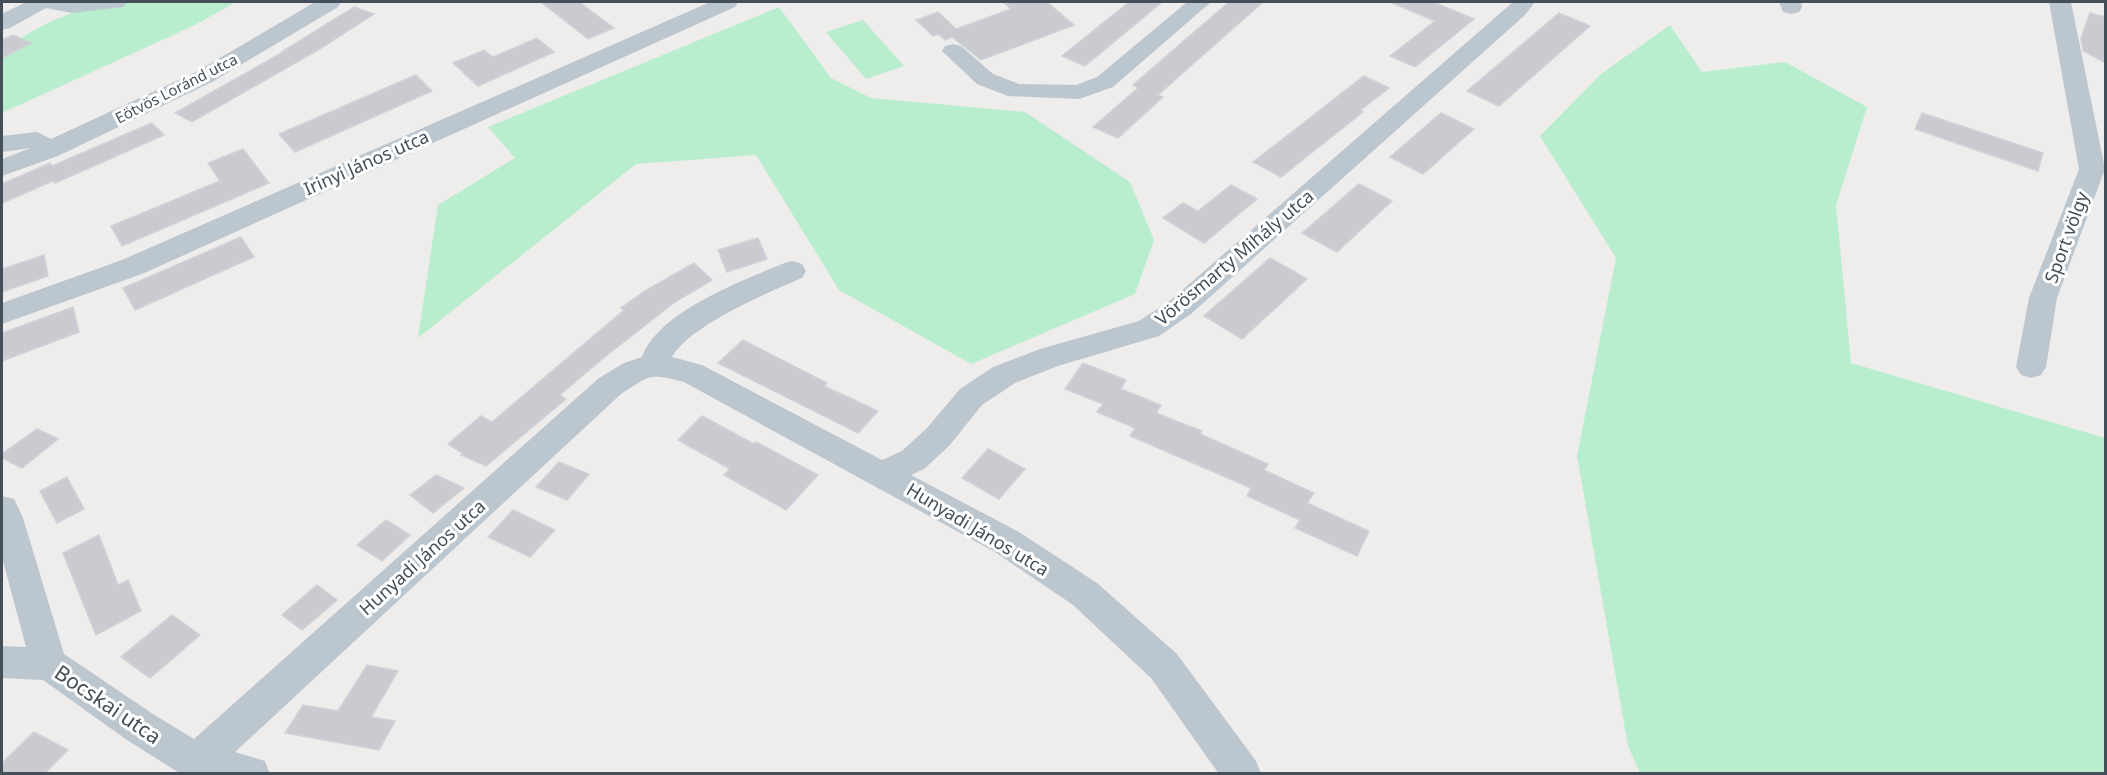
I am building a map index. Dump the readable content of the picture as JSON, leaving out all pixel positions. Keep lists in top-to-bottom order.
{
  "streets": {
    "street": [
      "Eötvös Loránd utca",
      "Irinyi János utca",
      "Sport völgy",
      "Vörösmarty Mihály utca",
      "Hunyadi János utca",
      "Bocskai utca"
    ]
  },
  "crossings": [
    ["Vörösmarty Mihály utca", "Hunyadi János utca"],
    ["Hunyadi János utca", "Bocskai utca"]
  ]
}
